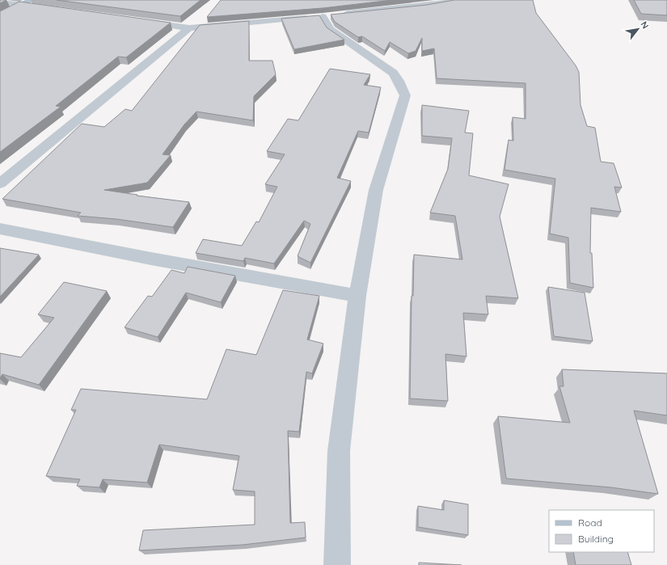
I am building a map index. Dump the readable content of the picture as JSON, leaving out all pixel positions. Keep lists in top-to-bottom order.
{
  "legend": ["Road", "Building"],
  "north": "top right"
}
